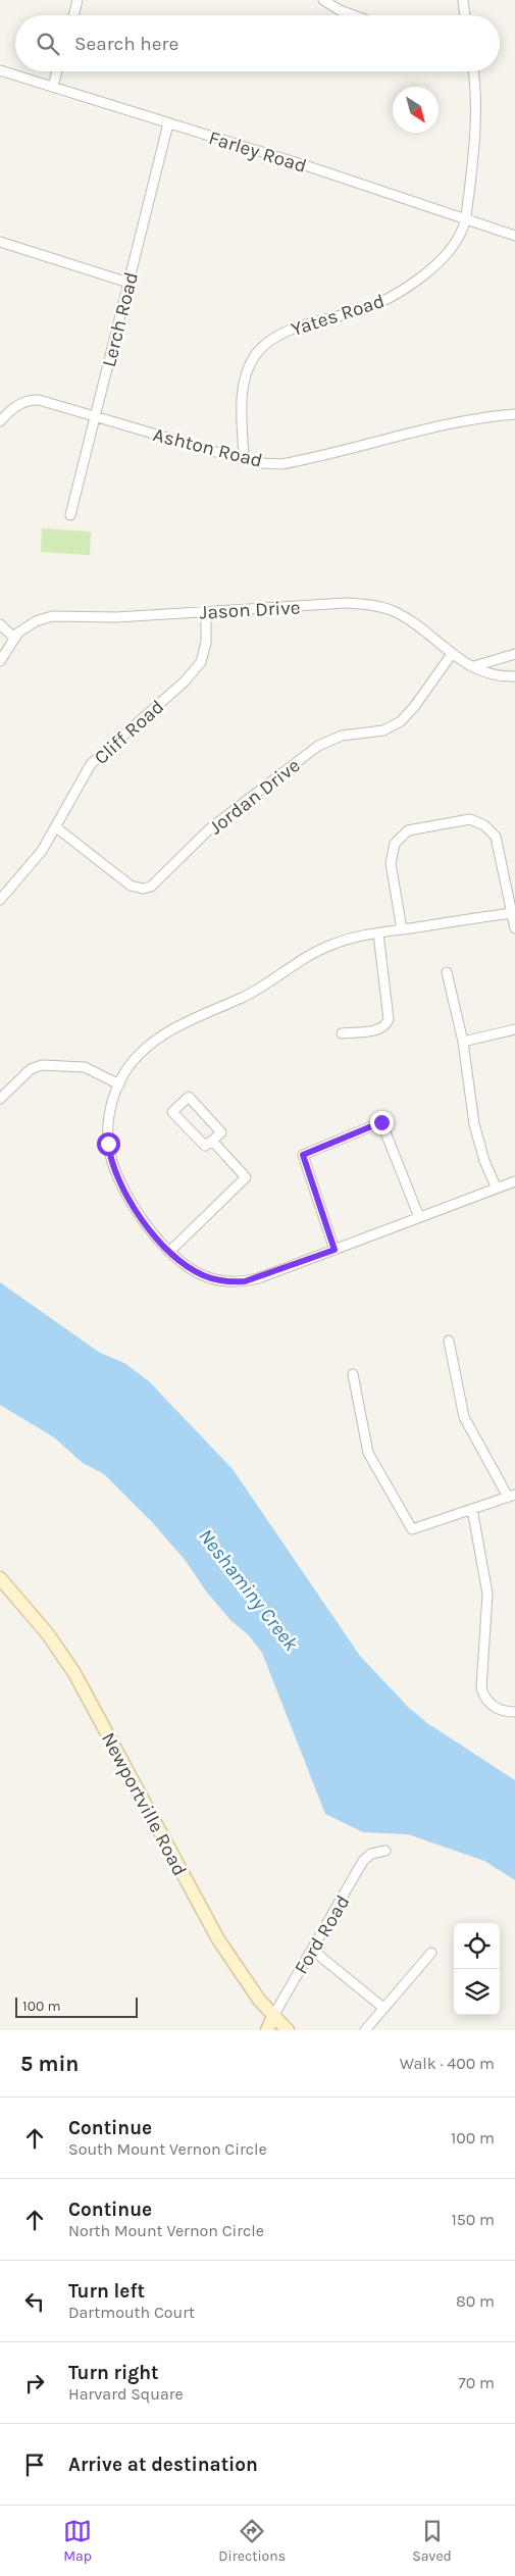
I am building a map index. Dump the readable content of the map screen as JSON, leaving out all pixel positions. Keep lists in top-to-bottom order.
{
  "streets": {
    "main road": ["Newportville Road", "Ford Road"],
    "street": [
      "Farley Road",
      "Yates Road",
      "Lerch Road",
      "Ashton Road",
      "Jason Drive",
      "Cliff Road",
      "Jordan Drive"
    ]
  },
  "crossings": [
    ["Farley Road", "Yates Road"],
    ["Farley Road", "Lerch Road"],
    ["Yates Road", "Ashton Road"],
    ["Lerch Road", "Ashton Road"],
    ["Jason Drive", "Cliff Road"],
    ["Jason Drive", "Jordan Drive"],
    ["Cliff Road", "Jordan Drive"],
    ["Newportville Road", "Ford Road"]
  ],
  "water": ["Neshaminy Creek"],
  "scale_bar": "100 m",
  "north": "bottom right",
  "page": {
    "search": "Search here",
    "scale": "100 m",
    "heading": ["5 min", "Walk · 400 m"],
    "list": [
      ["Continue", "South Mount Vernon Circle", "100 m"],
      ["Continue", "North Mount Vernon Circle", "150 m"],
      ["Turn left", "Dartmouth Court", "80 m"],
      ["Turn right", "Harvard Square", "70 m"],
      "Arrive at destination"
    ],
    "nav": ["Map", "Directions", "Saved"]
  }
}
